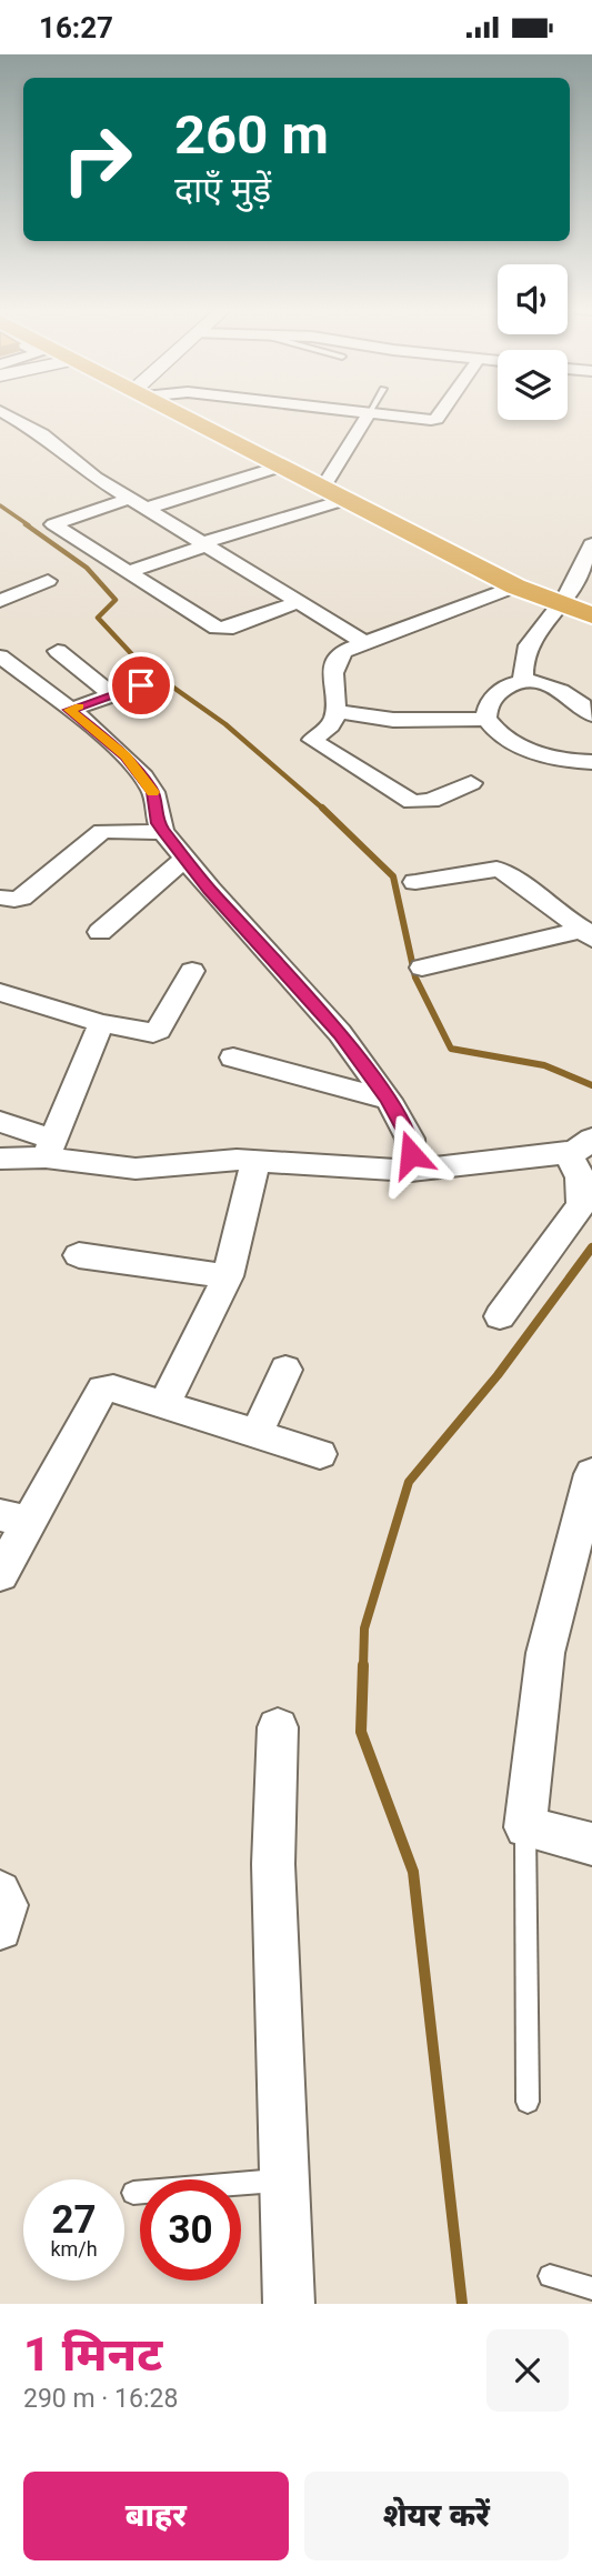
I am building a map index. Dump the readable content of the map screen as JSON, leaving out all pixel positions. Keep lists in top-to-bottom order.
{
  "page": {
    "status": "16:27",
    "turn": ["260 m", "दाएँ मुड़ें"],
    "speed": "27 km/h",
    "limit": "30",
    "heading": ["1 मिनट", "290 m · 16:28"],
    "buttons": ["बाहर", "शेयर करें"]
  }
}
